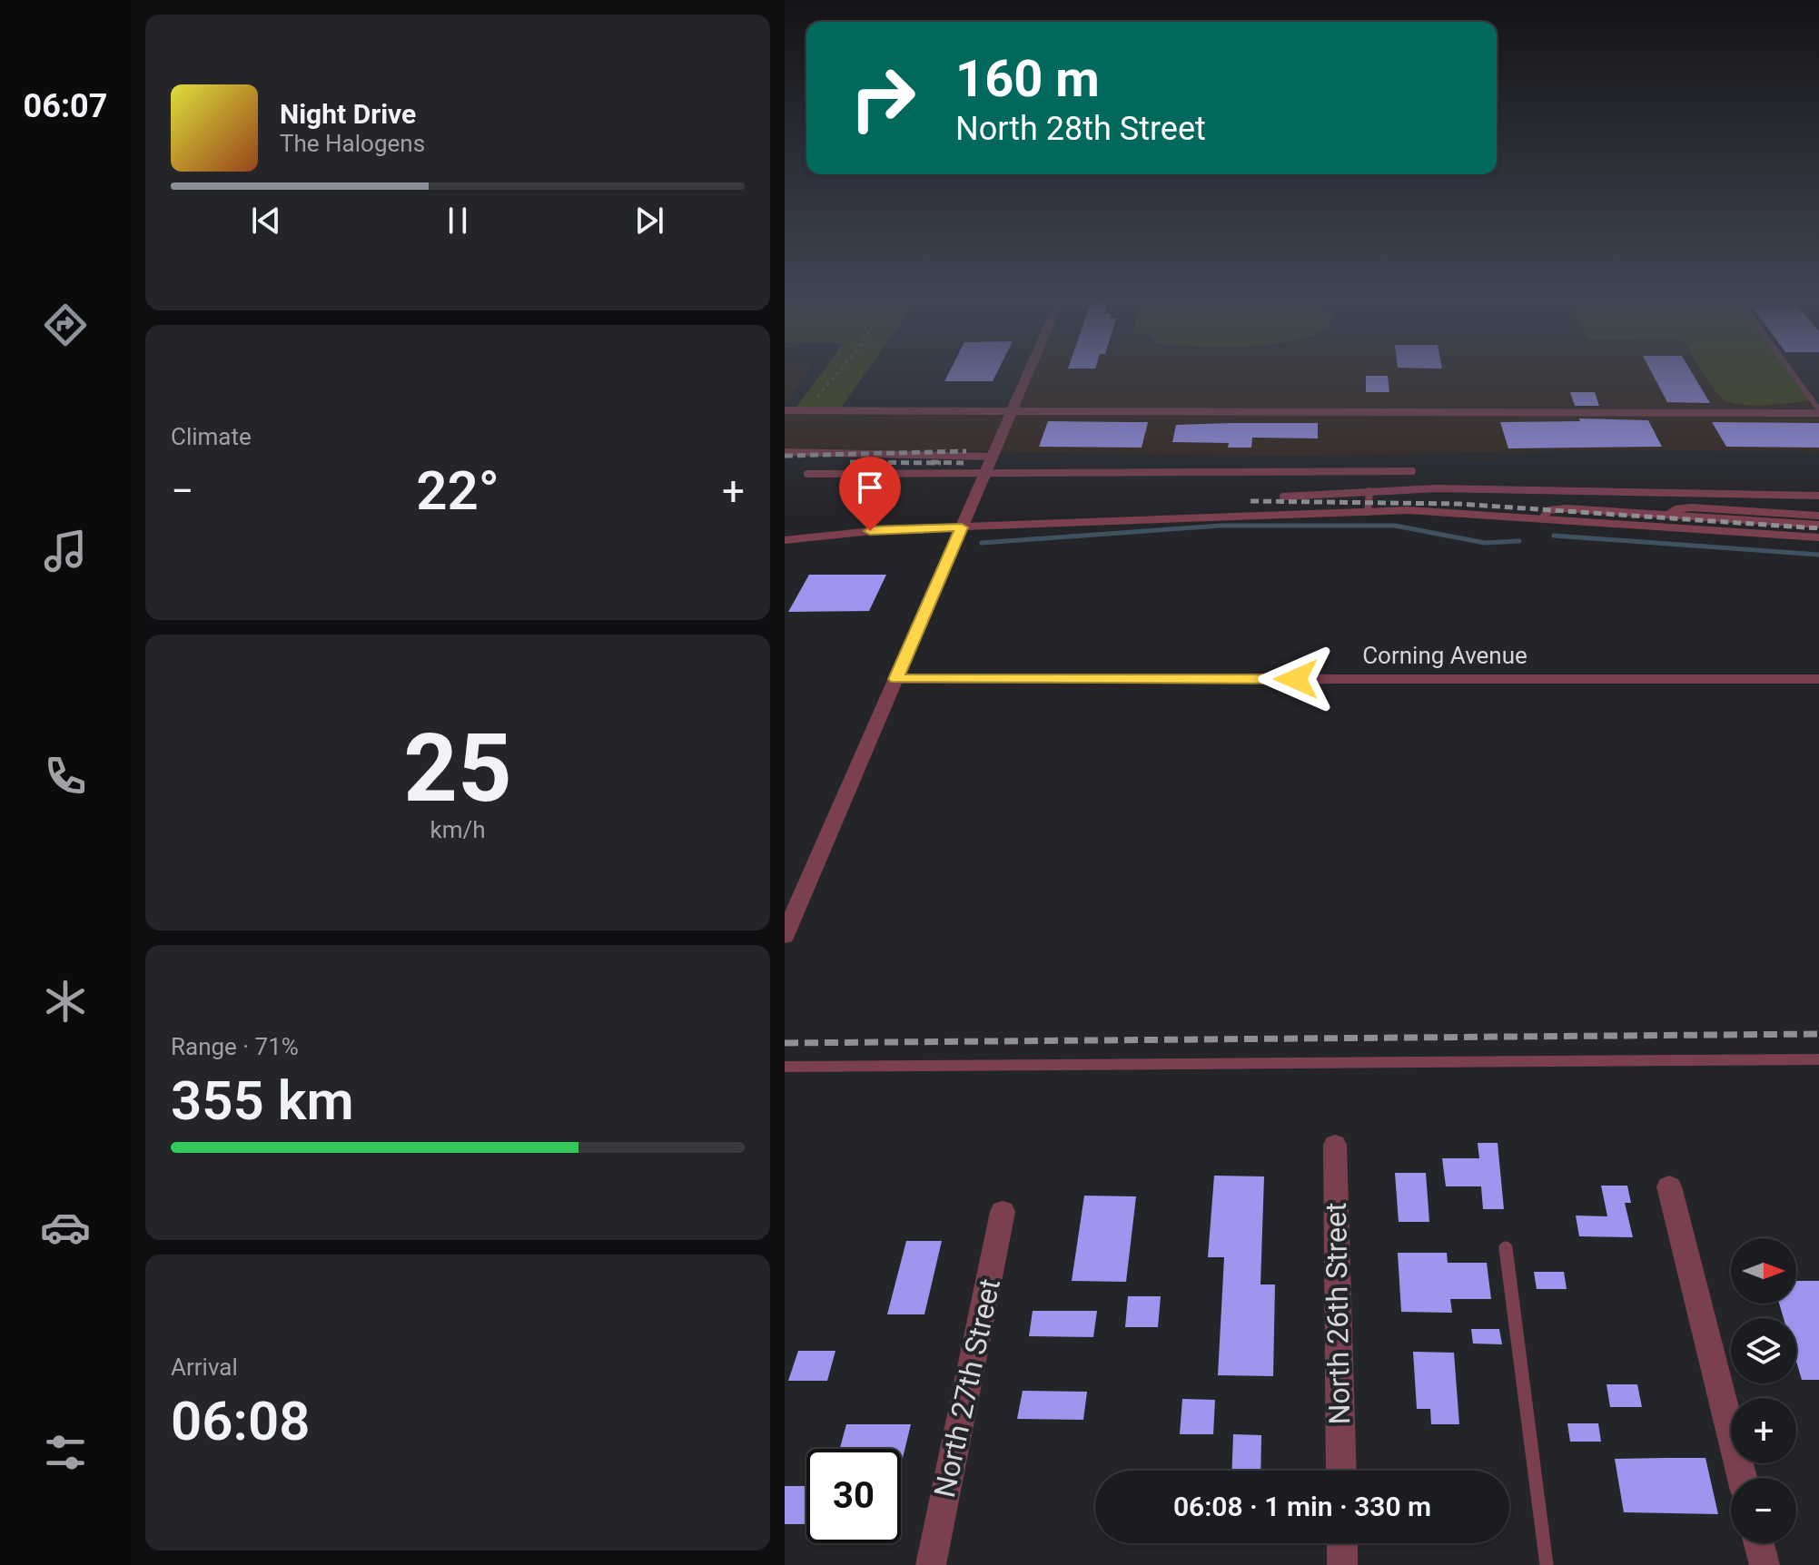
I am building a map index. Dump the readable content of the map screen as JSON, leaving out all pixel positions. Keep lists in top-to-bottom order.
{
  "streets": {
    "street": ["Corning Avenue", "North 26th Street", "North 27th Street"]
  },
  "north": "right",
  "page": {
    "tabs": "06:07",
    "turn": ["160 m", "North 28th Street"],
    "song": ["Night Drive", "The Halogens"],
    "tile": [
      "Climate",
      ["25", "km/h"],
      ["Range · 71%", "355 km"],
      ["Arrival", "06:08"]
    ],
    "heat": ["−", "22°", "+"],
    "map_buttons": ["+", "−"],
    "limit": "30",
    "trip": "06:08 · 1 min · 330 m"
  }
}
